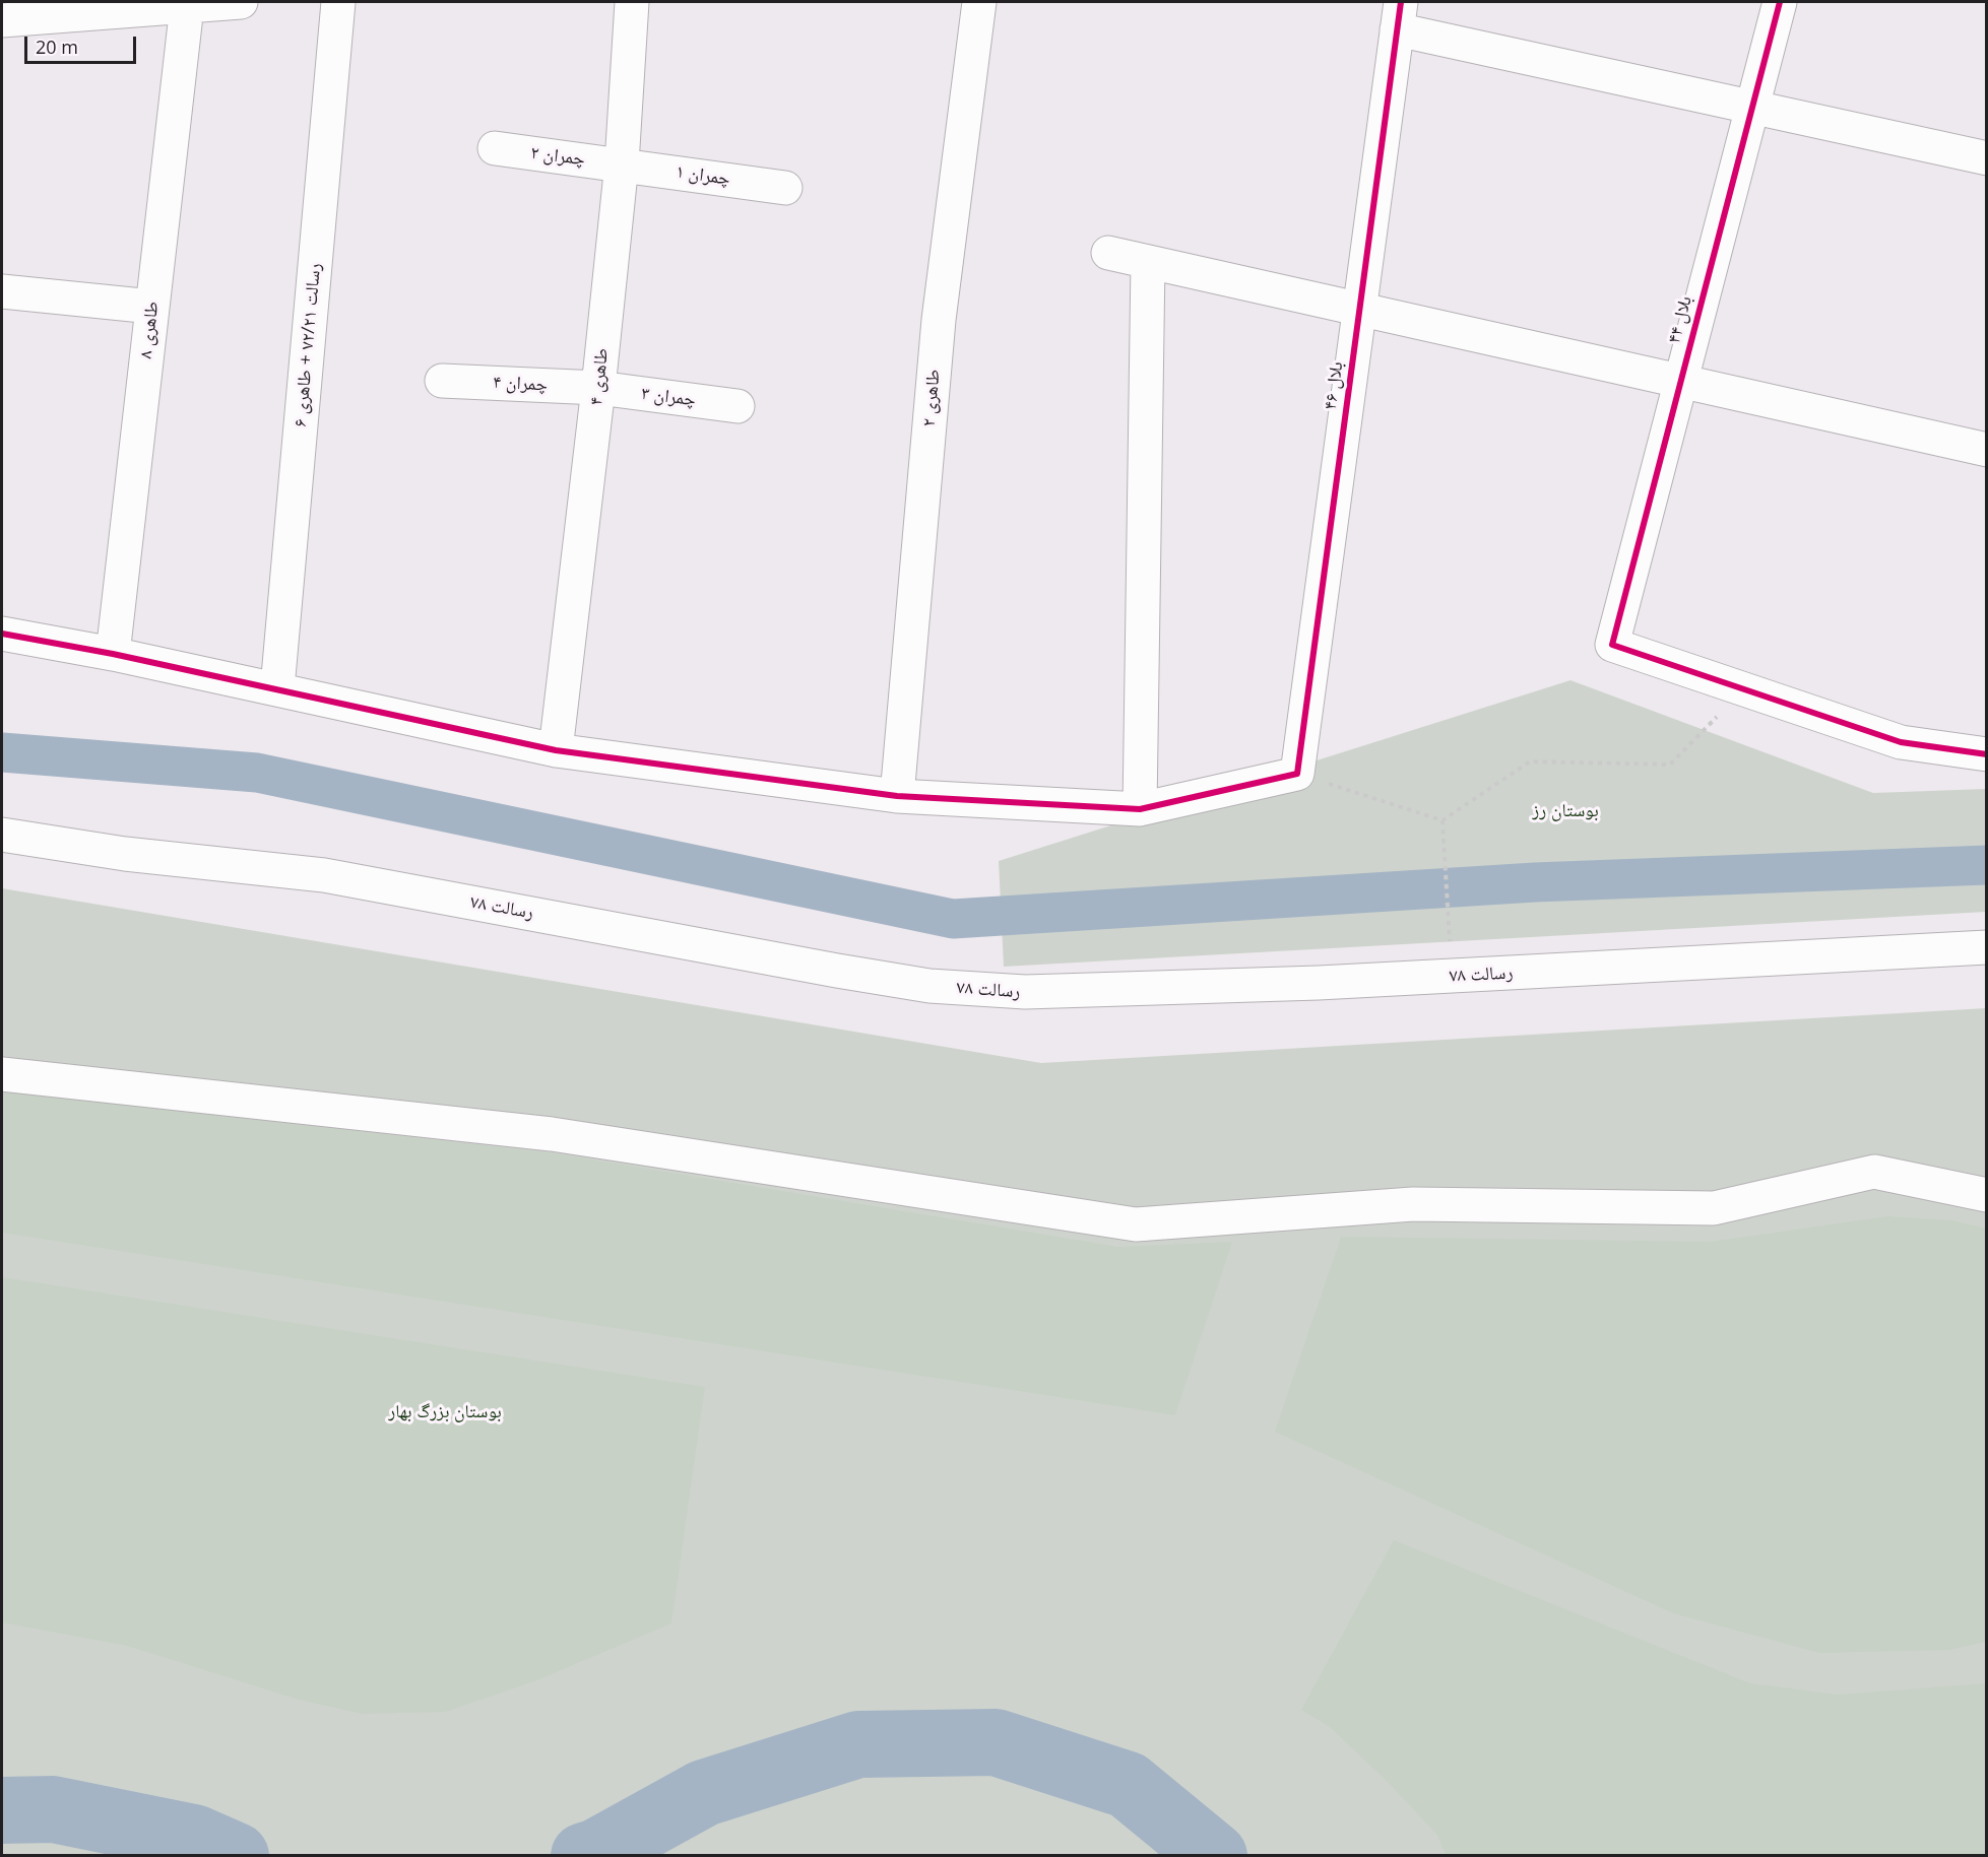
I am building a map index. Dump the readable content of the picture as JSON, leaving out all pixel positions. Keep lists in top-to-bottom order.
{
  "streets": {
    "street": [
      "چمران ۲",
      "چمران ۱",
      "بلال ۴۴",
      "طاهری ۸",
      "رسالت ۷۲/۲۱ + طاهری ۶",
      "طاهری ۴",
      "چمران ۴",
      "بلال ۴۶",
      "چمران ۳",
      "طاهری ۲",
      "رسالت ۷۸"
    ]
  },
  "crossings": [
    ["چمران ۲", "چمران ۱"],
    ["چمران ۲", "طاهری ۴"],
    ["چمران ۱", "طاهری ۴"],
    ["طاهری ۴", "چمران ۴"],
    ["طاهری ۴", "چمران ۳"],
    ["چمران ۴", "چمران ۳"]
  ],
  "parks": ["بوستان رز", "بوستان بزرگ بهار"],
  "scale_bar": "20 m"
}
